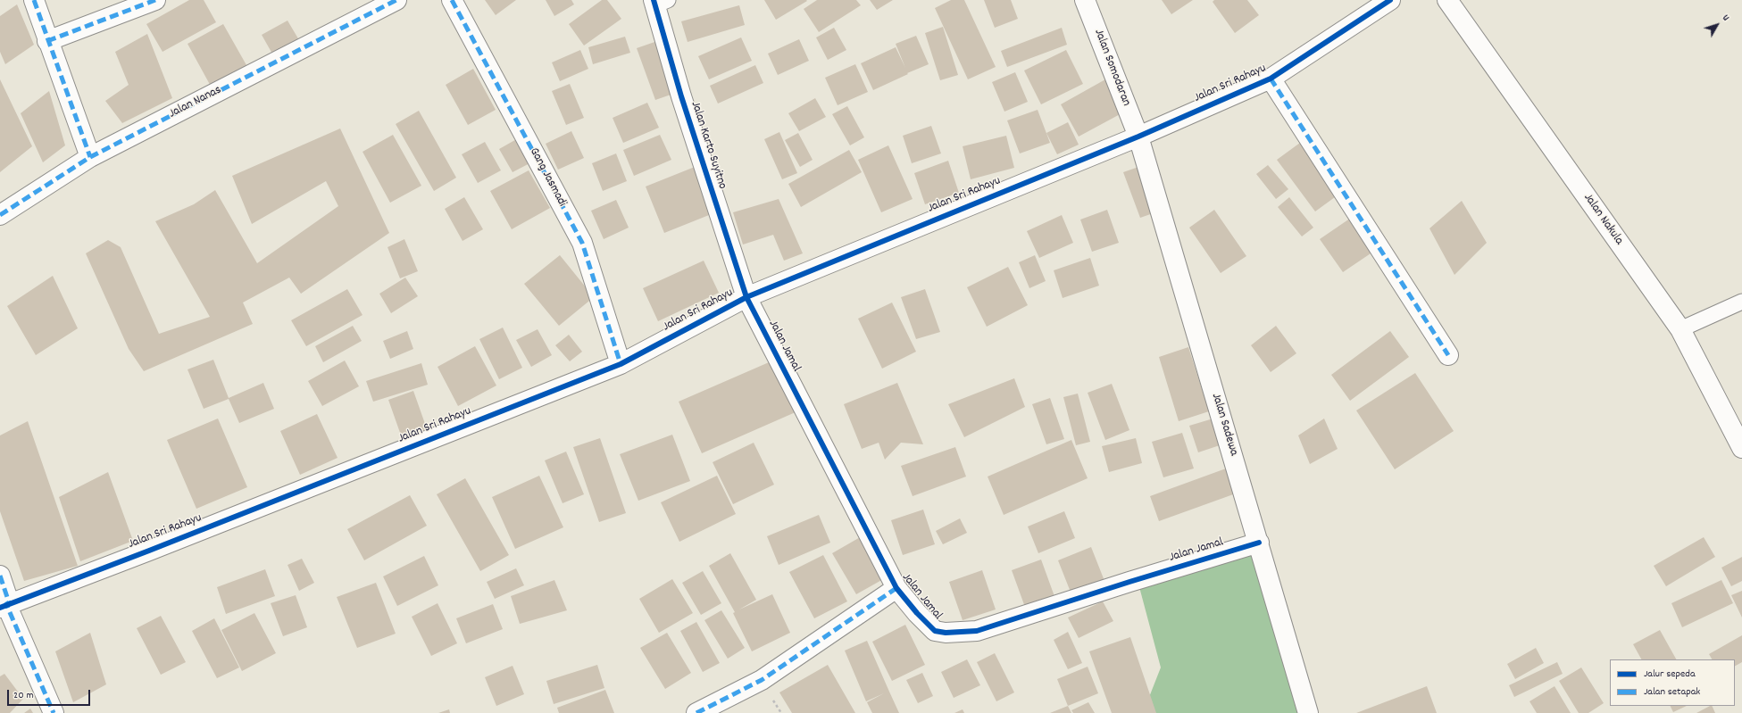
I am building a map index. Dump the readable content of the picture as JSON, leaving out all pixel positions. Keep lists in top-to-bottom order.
{
  "streets": {
    "street": [
      "Jalan Somodaran",
      "Jalan Sri Rahayu",
      "Jalan Nanas",
      "Jalan Karto Suyitno",
      "Gang Jasmadi",
      "Jalan Nakula",
      "Jalan Jamal",
      "Jalan Sadewa"
    ]
  },
  "crossings": [
    ["Jalan Somodaran", "Jalan Sri Rahayu"],
    ["Jalan Somodaran", "Jalan Sadewa"],
    ["Jalan Sri Rahayu", "Jalan Karto Suyitno"],
    ["Jalan Sri Rahayu", "Gang Jasmadi"],
    ["Jalan Sri Rahayu", "Jalan Jamal"],
    ["Jalan Sri Rahayu", "Jalan Sadewa"],
    ["Jalan Karto Suyitno", "Jalan Jamal"],
    ["Jalan Jamal", "Jalan Sadewa"]
  ],
  "legend": ["Jalur sepeda", "Jalan setapak"],
  "scale_bar": "20 m",
  "north": "top right"
}
